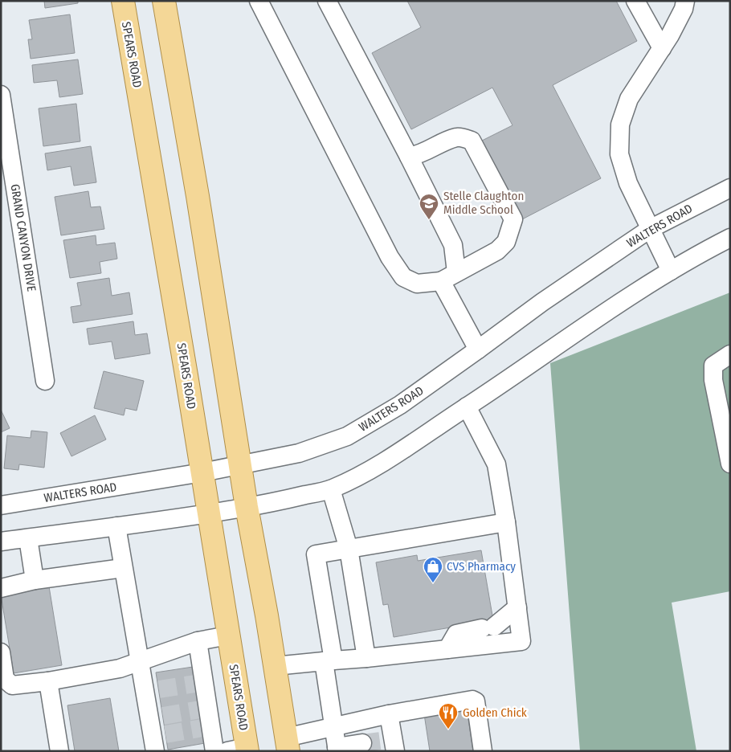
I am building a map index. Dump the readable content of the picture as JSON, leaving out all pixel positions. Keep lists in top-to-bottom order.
{
  "streets": {
    "main road": ["SPEARS ROAD"],
    "street": ["WALTERS ROAD", "GRAND CANYON DRIVE"]
  },
  "crossings": [
    ["SPEARS ROAD", "WALTERS ROAD"]
  ],
  "places": {
    "school or university": ["Stelle Claughton Middle School"],
    "shop": ["CVS Pharmacy"],
    "restaurant": ["Golden Chick"]
  }
}
